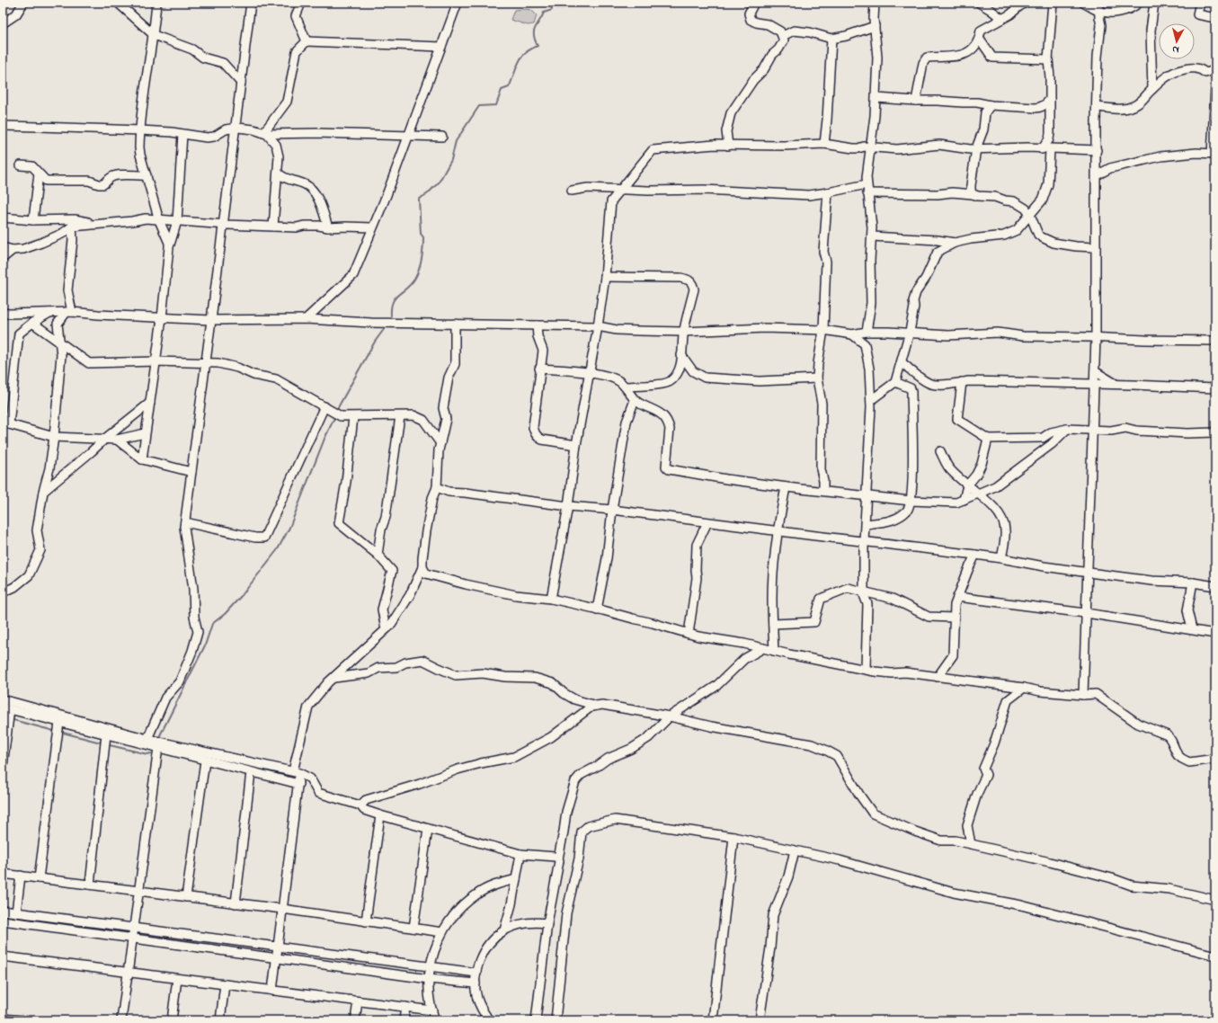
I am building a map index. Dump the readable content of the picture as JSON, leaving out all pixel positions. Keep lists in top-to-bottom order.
{
  "north": "bottom"
}
